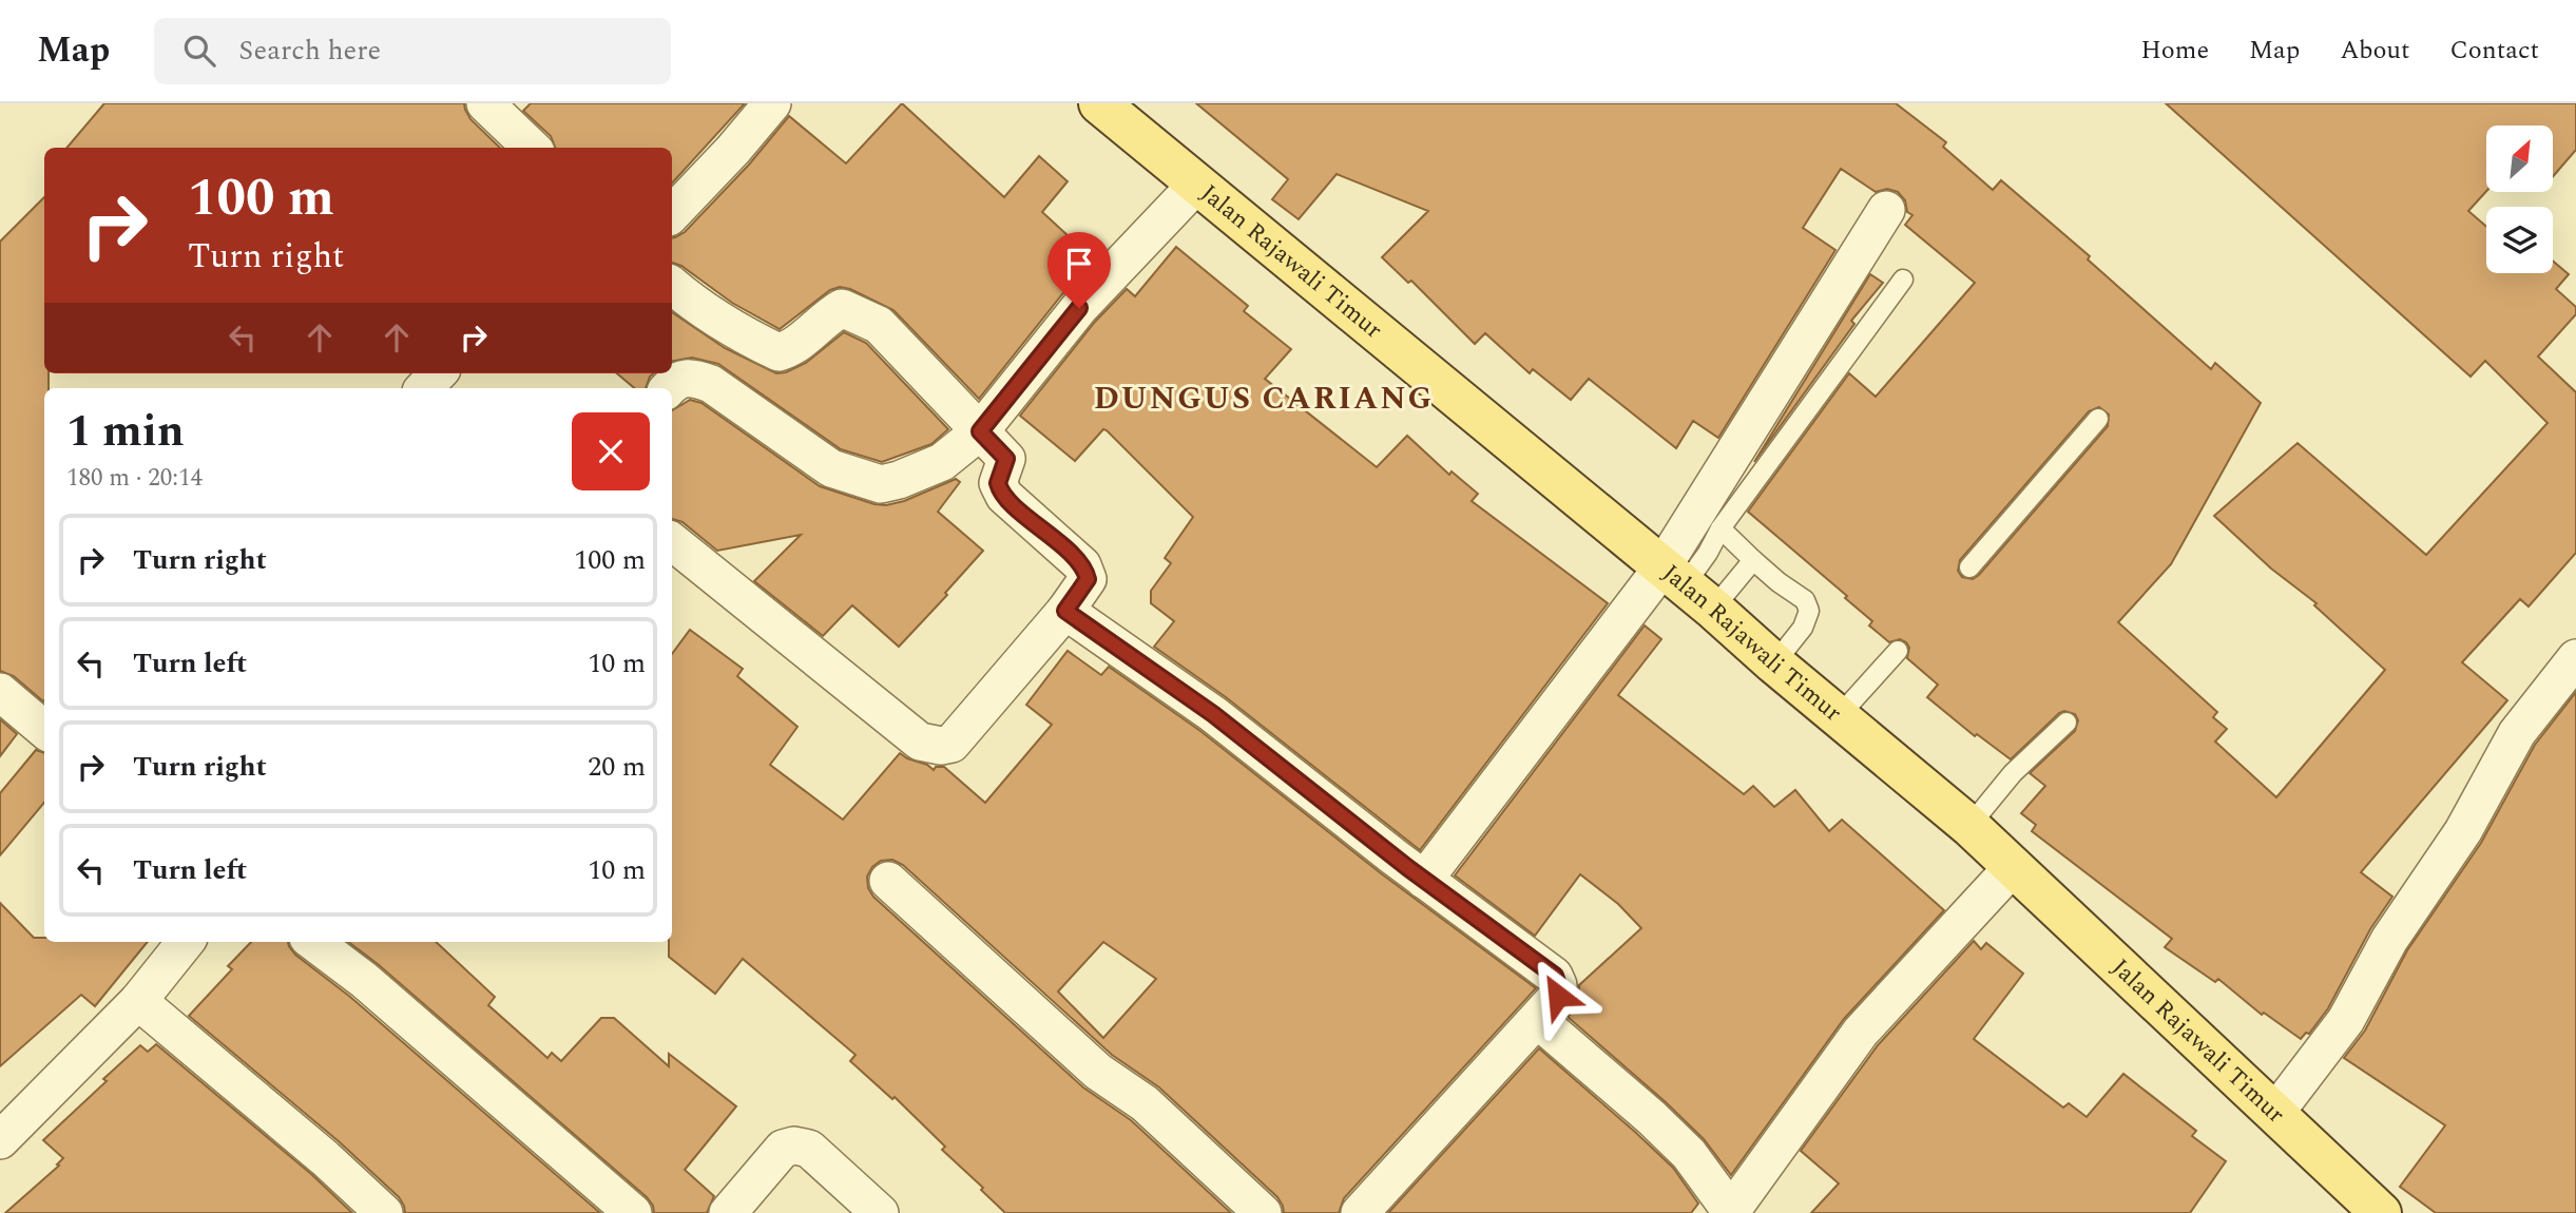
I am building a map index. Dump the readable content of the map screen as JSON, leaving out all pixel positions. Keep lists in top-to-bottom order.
{
  "streets": {
    "main road": ["Jalan Rajawali Timur"]
  },
  "districts": ["DUNGUS CARIANG"],
  "north": "top right",
  "page": {
    "header": "Map",
    "search": "Search here",
    "nav": [
      "Home",
      "Map",
      "About",
      "Contact"
    ],
    "turn": ["100 m", "Turn right"],
    "heading": ["1 min", "180 m · 20:14"],
    "list": [
      {
        "name": "Turn right",
        "value": "100 m"
      },
      {
        "name": "Turn left",
        "value": "10 m"
      },
      {
        "name": "Turn right",
        "value": "20 m"
      },
      {
        "name": "Turn left",
        "value": "10 m"
      }
    ]
  }
}
